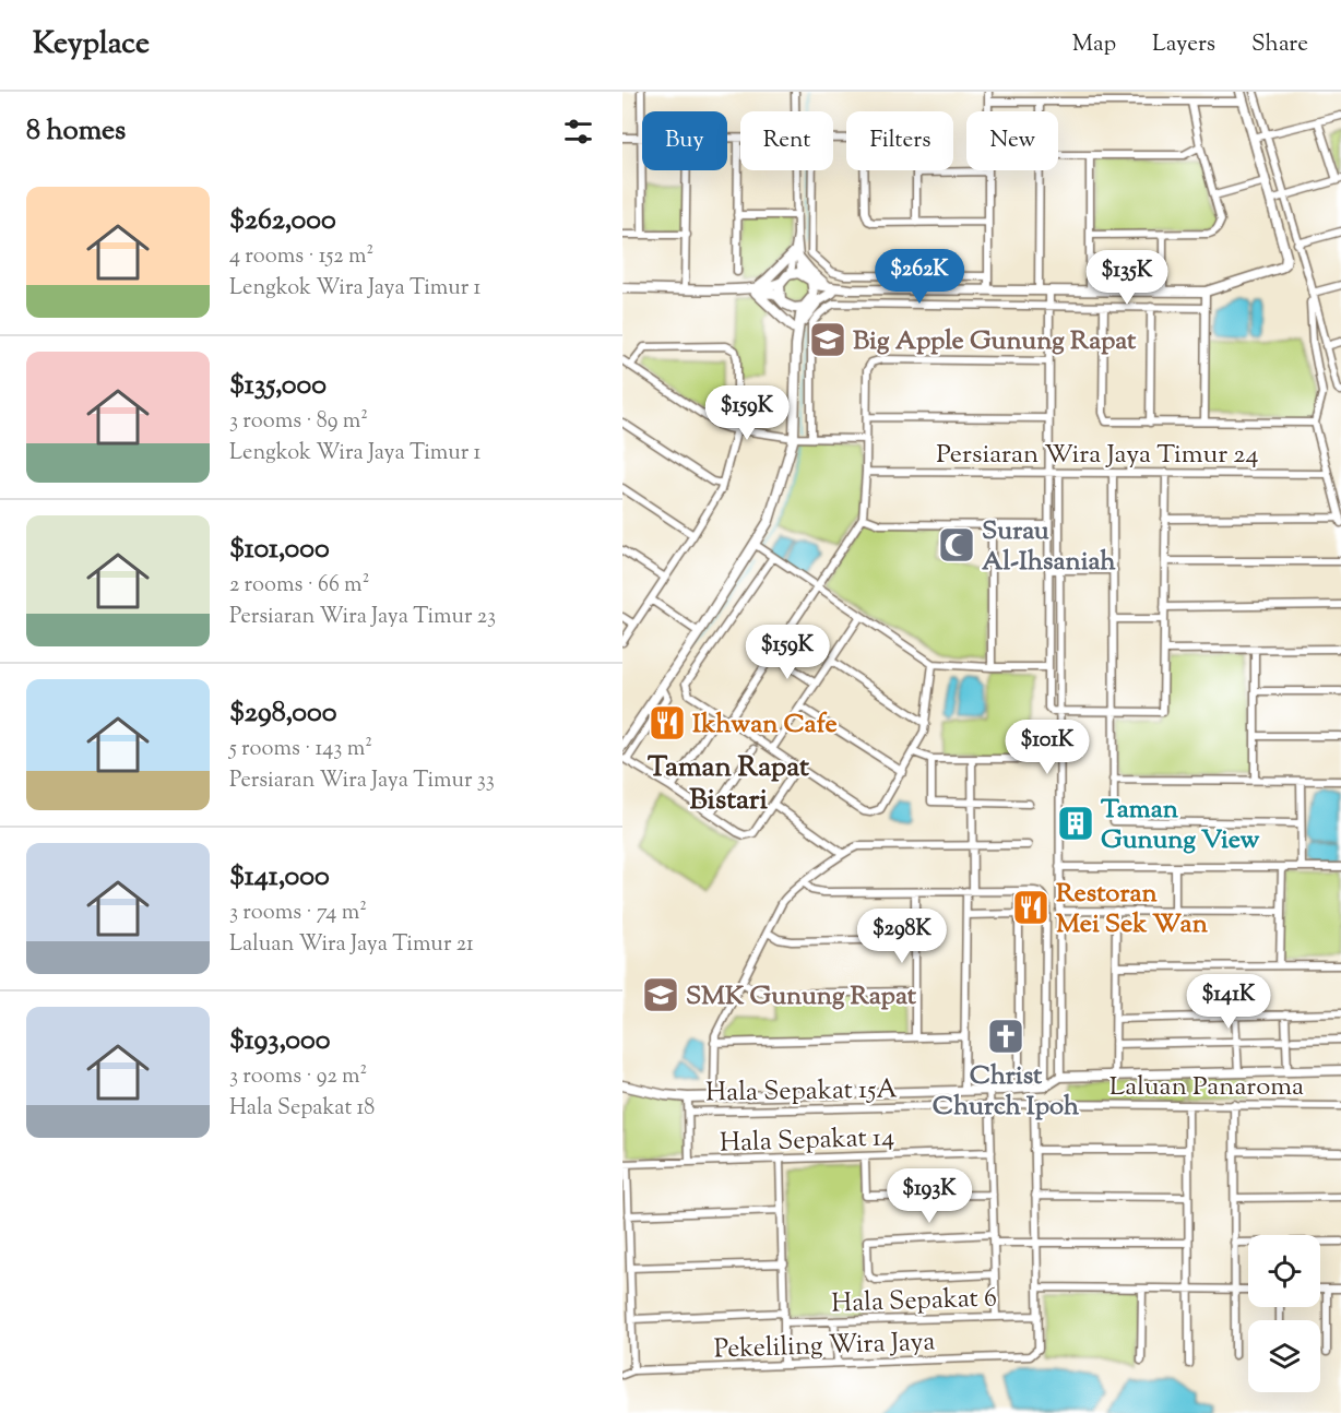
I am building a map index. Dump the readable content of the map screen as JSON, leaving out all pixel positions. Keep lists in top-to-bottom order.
{
  "streets": {
    "street": [
      "Persiaran Wira Jaya Timur 24",
      "Laluan Panaroma",
      "Hala Sepakat 15A",
      "Hala Sepakat 14",
      "Hala Sepakat 6",
      "Pekeliling Wira Jaya"
    ]
  },
  "crossings": [
    ["Laluan Panaroma", "Hala Sepakat 15A"],
    ["Hala Sepakat 6", "Pekeliling Wira Jaya"]
  ],
  "districts": ["Taman Rapat Bistari"],
  "places": {
    "school or university": ["Big Apple Gunung Rapat", "SMK Gunung Rapat"],
    "mosque": ["Surau Al-Ihsaniah"],
    "restaurant": ["Ikhwan Cafe", "Restoran Mei Sek Wan"],
    "building": ["Taman Gunung View"],
    "church": ["Christ Church Ipoh"]
  },
  "page": {
    "header": "Keyplace",
    "nav": ["Map", "Layers", "Share"],
    "heading": "8 homes",
    "chip": [
      "Buy",
      "Rent",
      "Filters",
      "New"
    ],
    "list": [
      {
        "name": "$262,000",
        "note": "4 rooms · 152 m² · Lengkok Wira Jaya Timur 1"
      },
      {
        "name": "$135,000",
        "note": "3 rooms · 89 m² · Lengkok Wira Jaya Timur 1"
      },
      {
        "name": "$101,000",
        "note": "2 rooms · 66 m² · Persiaran Wira Jaya Timur 23"
      },
      {
        "name": "$298,000",
        "note": "5 rooms · 143 m² · Persiaran Wira Jaya Timur 33"
      },
      {
        "name": "$141,000",
        "note": "3 rooms · 74 m² · Laluan Wira Jaya Timur 21"
      },
      {
        "name": "$193,000",
        "note": "3 rooms · 92 m² · Hala Sepakat 18"
      }
    ],
    "price": [
      "$262K",
      "$135K",
      "$159K",
      "$159K",
      "$101K",
      "$298K",
      "$141K",
      "$193K"
    ]
  }
}
